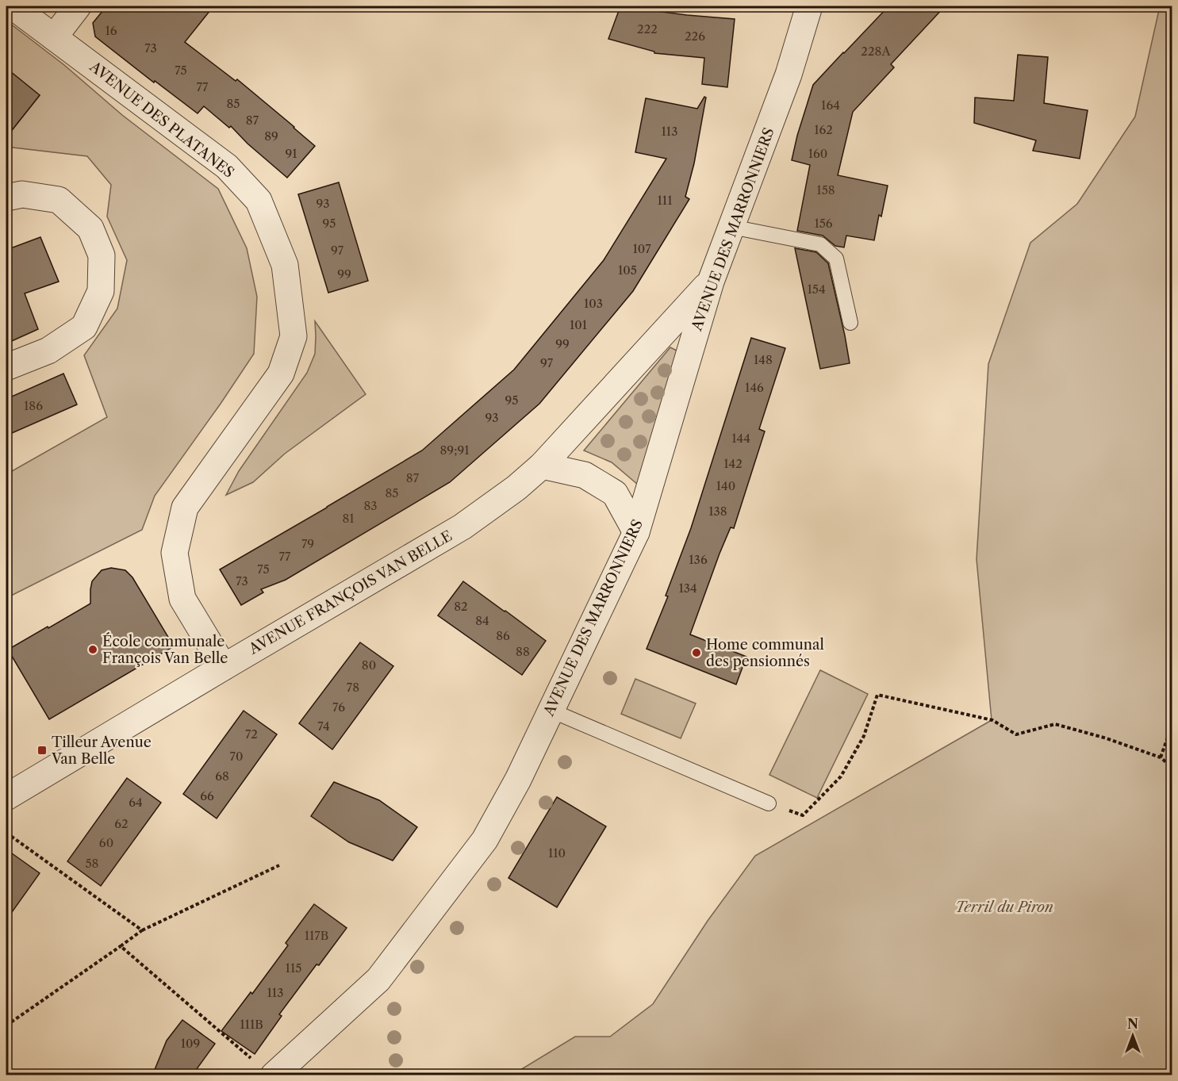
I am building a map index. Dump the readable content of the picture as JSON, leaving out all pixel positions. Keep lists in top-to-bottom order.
{
  "streets": {
    "street": ["AVENUE DES PLATANES", "AVENUE DES MARRONNIERS", "AVENUE FRANÇOIS VAN BELLE"]
  },
  "crossings": [
    ["AVENUE DES PLATANES", "AVENUE FRANÇOIS VAN BELLE"],
    ["AVENUE DES MARRONNIERS", "AVENUE FRANÇOIS VAN BELLE"]
  ],
  "parks": ["Terril du Piron"],
  "places": {
    "other": ["École communale François Van Belle", "Home communal des pensionnés"],
    "transit": ["Tilleur Avenue Van Belle"]
  },
  "house_numbers": [
    "222",
    "16",
    "226",
    "73",
    "228A",
    "75",
    "77",
    "85",
    "164",
    "87",
    "162",
    "113",
    "89",
    "91",
    "160",
    "158",
    "111",
    "93",
    "95",
    "156",
    "107",
    "97",
    "105",
    "99",
    "154",
    "103",
    "101",
    "99",
    "148",
    "97",
    "146",
    "95",
    "186",
    "93",
    "144",
    "89;91",
    "142",
    "87",
    "140",
    "85",
    "83",
    "138",
    "81",
    "79",
    "77",
    "136",
    "75",
    "73",
    "134",
    "82",
    "84",
    "86",
    "88",
    "80",
    "78",
    "76",
    "74",
    "72",
    "70",
    "68",
    "66",
    "64",
    "62",
    "60",
    "110",
    "58",
    "117B",
    "115",
    "113",
    "111B",
    "109"
  ],
  "north": "top"
}
